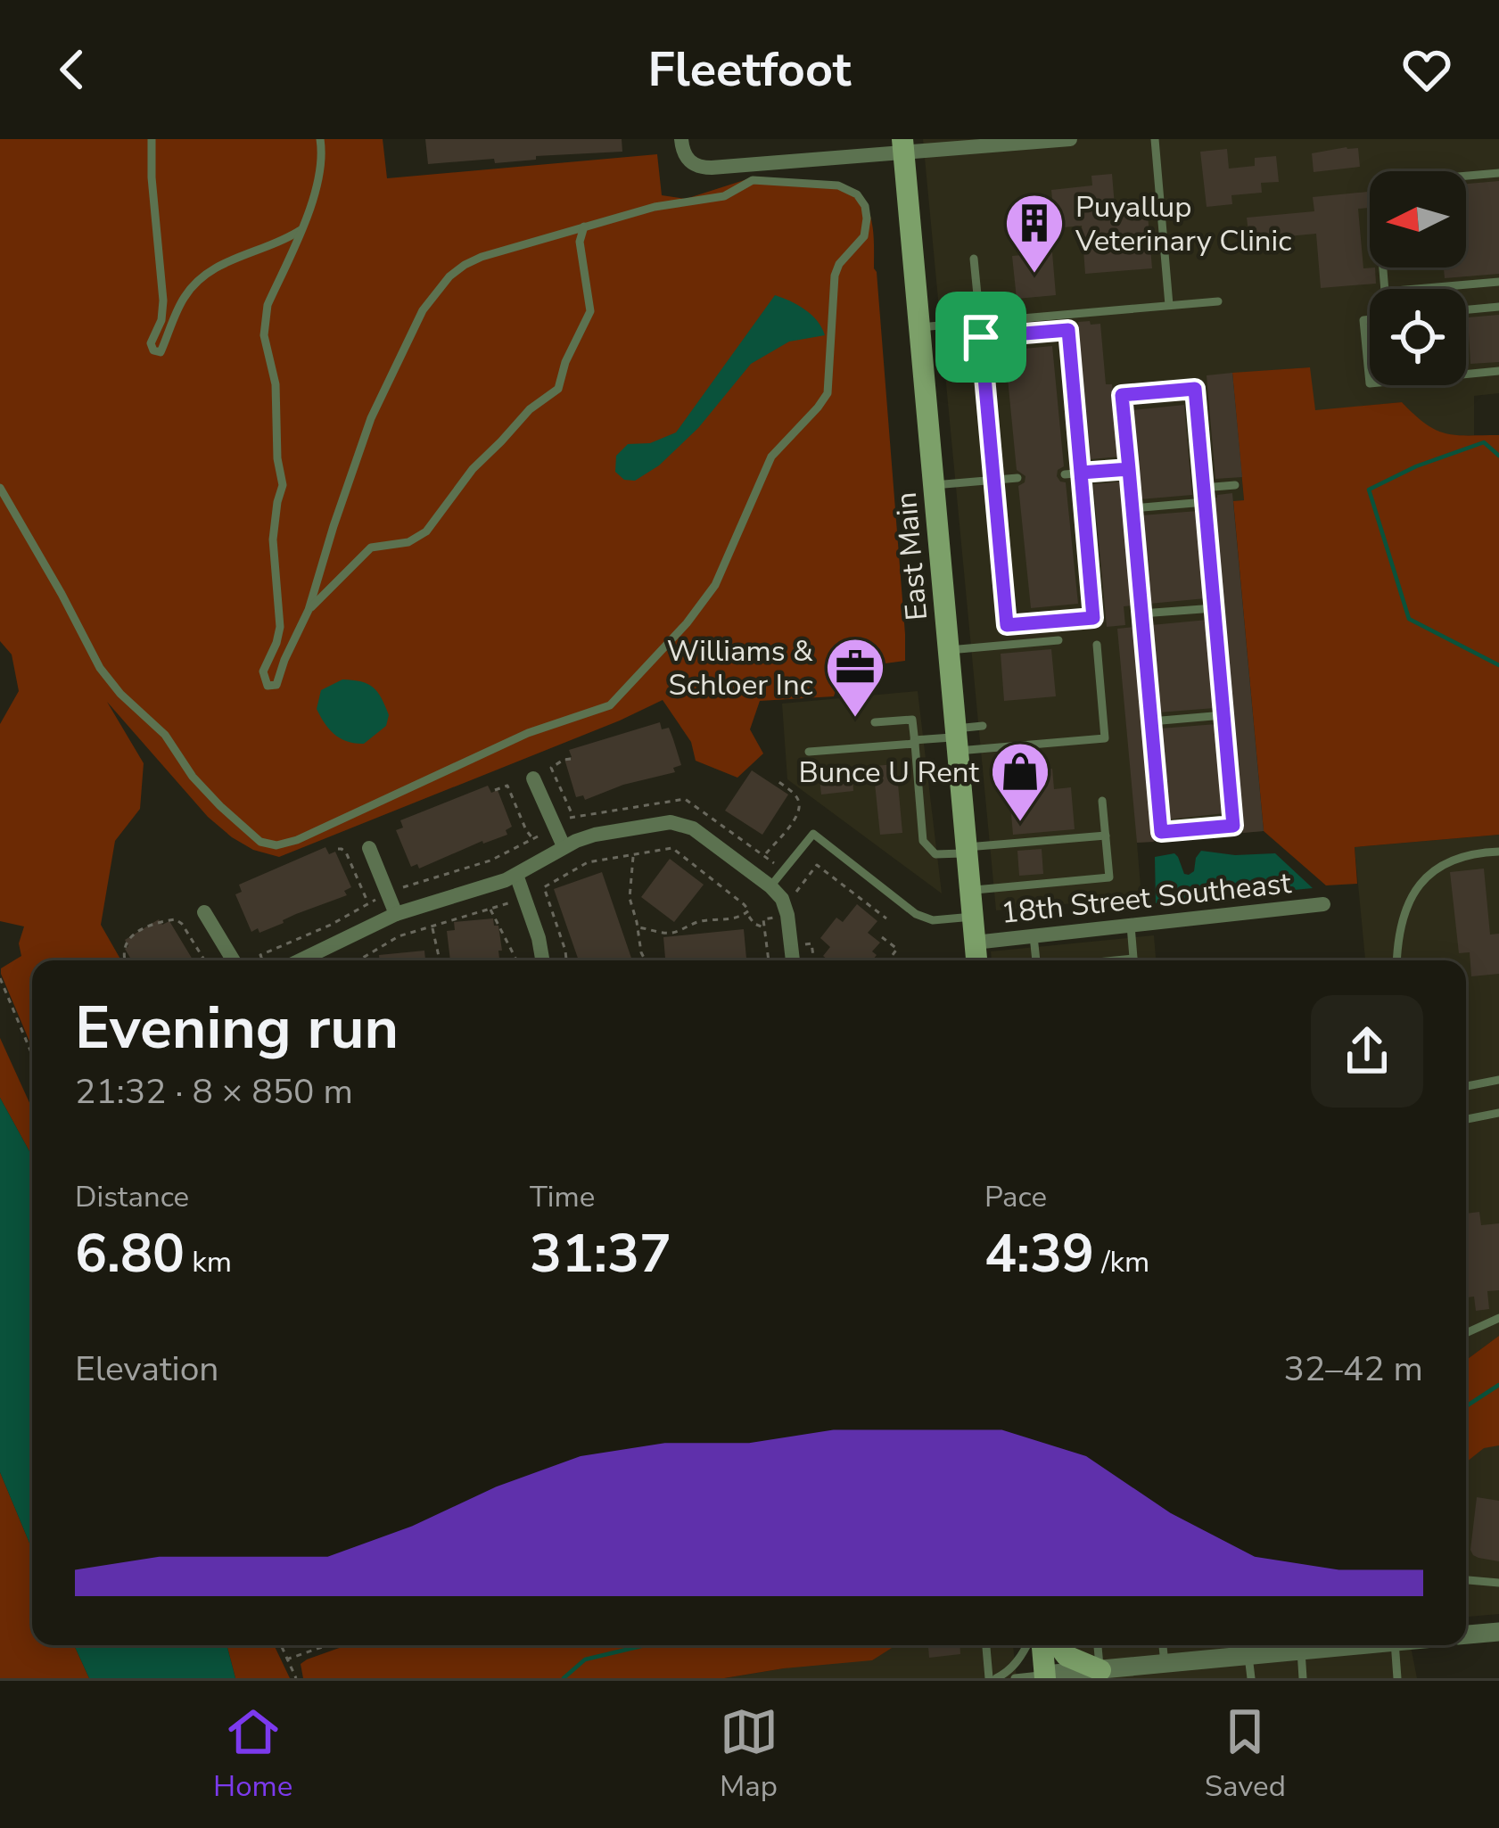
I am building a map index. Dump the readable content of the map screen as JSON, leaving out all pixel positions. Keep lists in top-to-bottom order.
{
  "streets": {
    "main road": ["East Main"],
    "street": ["18th Street Southeast"]
  },
  "crossings": [
    ["East Main", "18th Street Southeast"]
  ],
  "places": {
    "building": ["Puyallup Veterinary Clinic"],
    "office": ["Williams & Schloer Inc"],
    "shop": ["Bunce U Rent"]
  },
  "north": "left",
  "page": {
    "header": "Fleetfoot",
    "heading": ["Evening run", "21:32 · 8 × 850 m"],
    "stats": [
      ["Distance", "6.80 km"],
      ["Time", "31:37"],
      ["Pace", "4:39 /km"]
    ],
    "chart": ["Elevation", "32–42 m"],
    "tabs": ["Home", "Map", "Saved"]
  }
}
